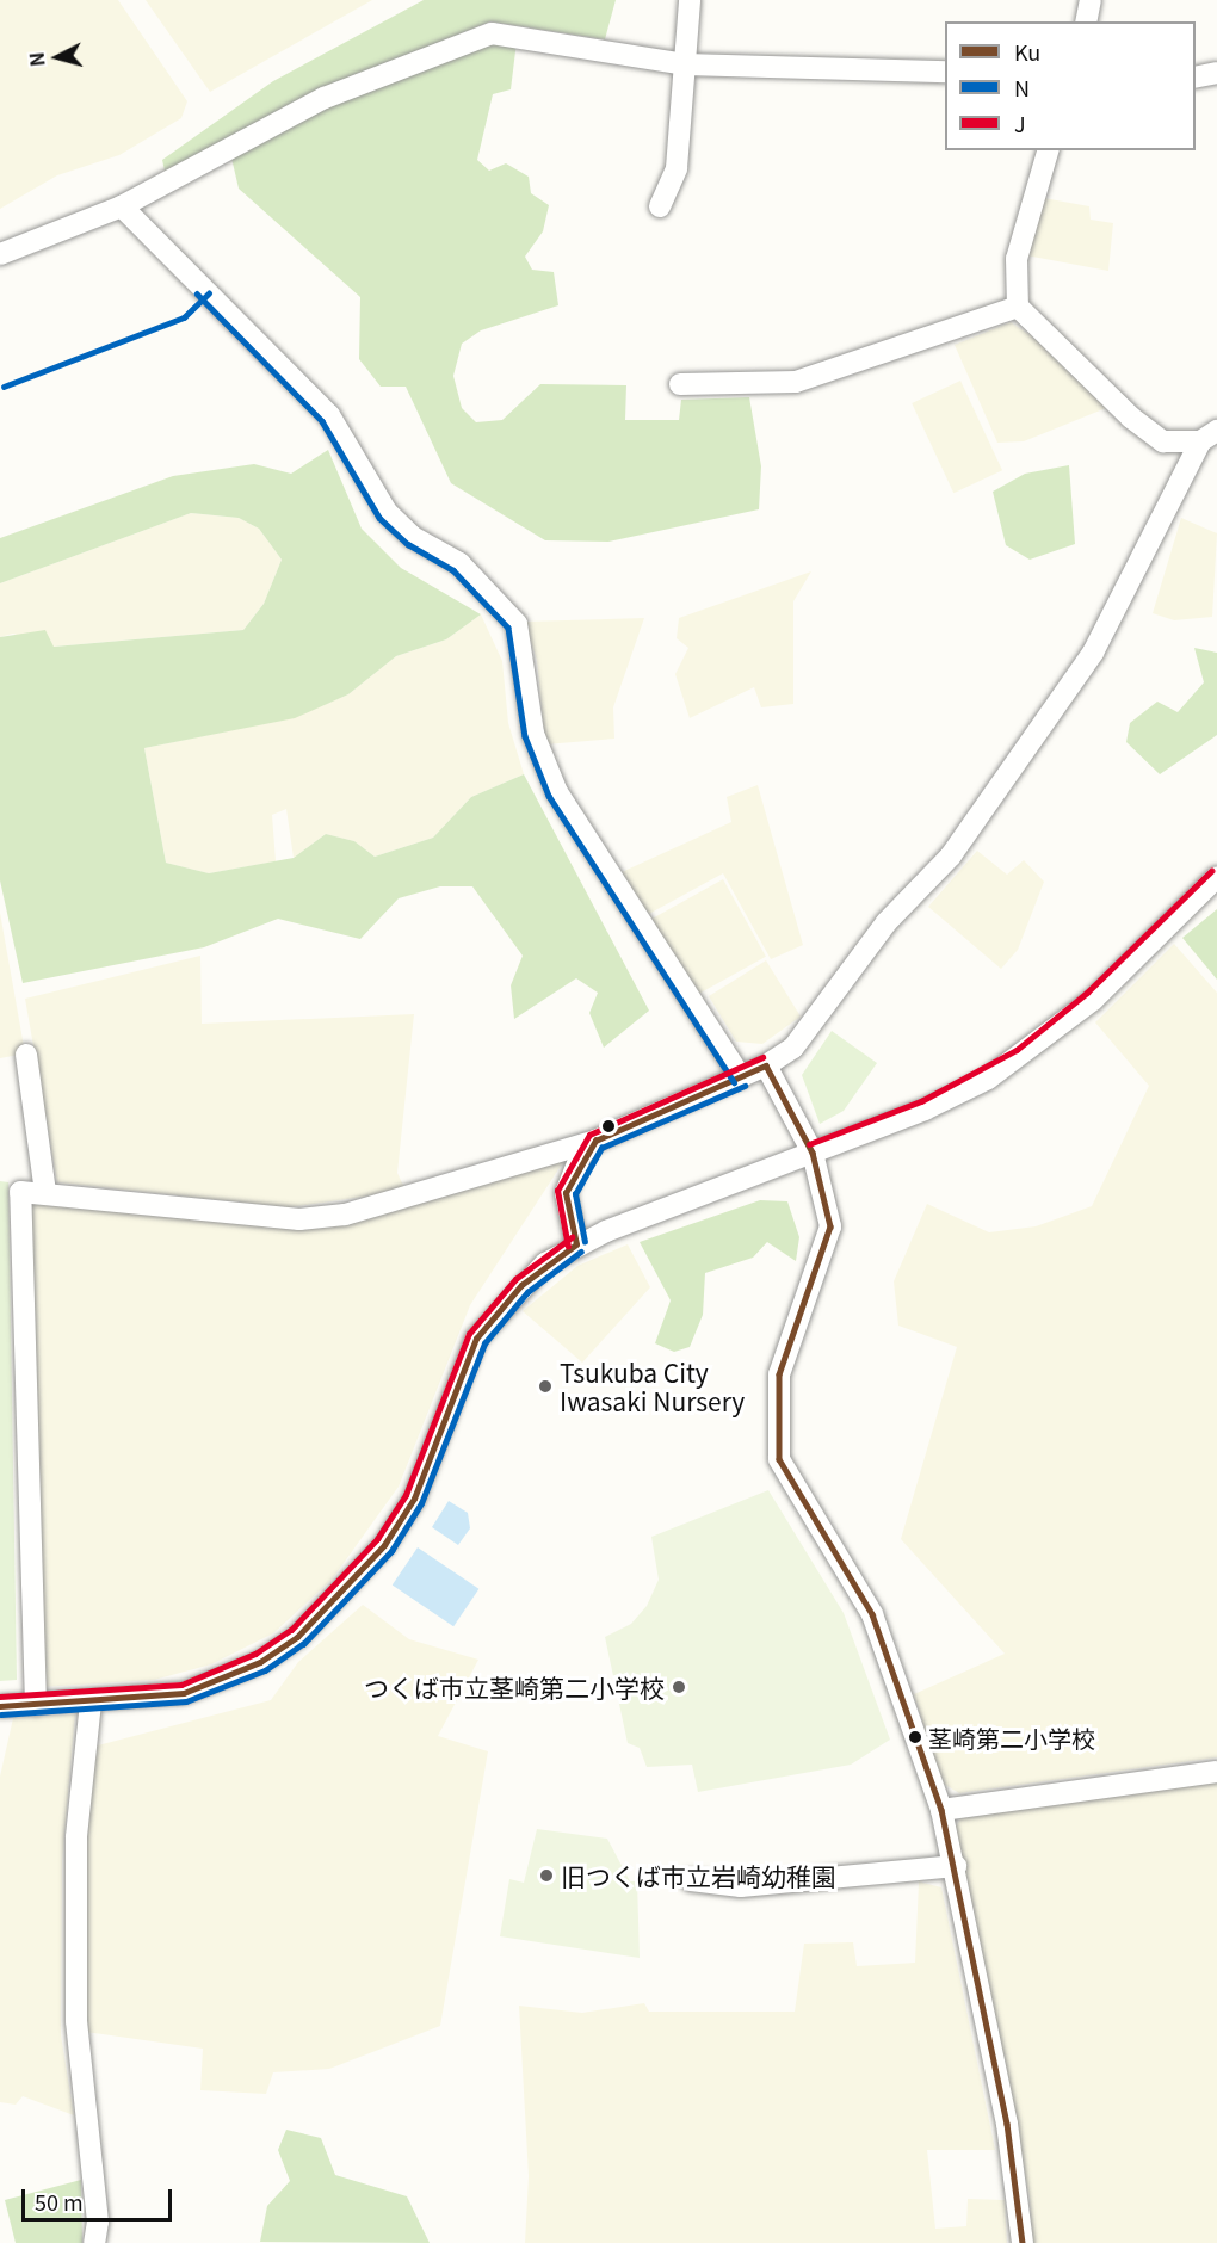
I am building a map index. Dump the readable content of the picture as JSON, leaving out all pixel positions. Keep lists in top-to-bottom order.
{
  "places": [
    "Tsukuba City Iwasaki Nursery",
    "つくば市立茎崎第二小学校",
    "茎崎第二小学校",
    "旧つくば市立岩崎幼稚園"
  ],
  "lines": ["transit line N", "transit line J", "transit line Ku"],
  "legend": ["Ku", "N", "J"],
  "scale_bar": "50 m",
  "north": "left"
}
